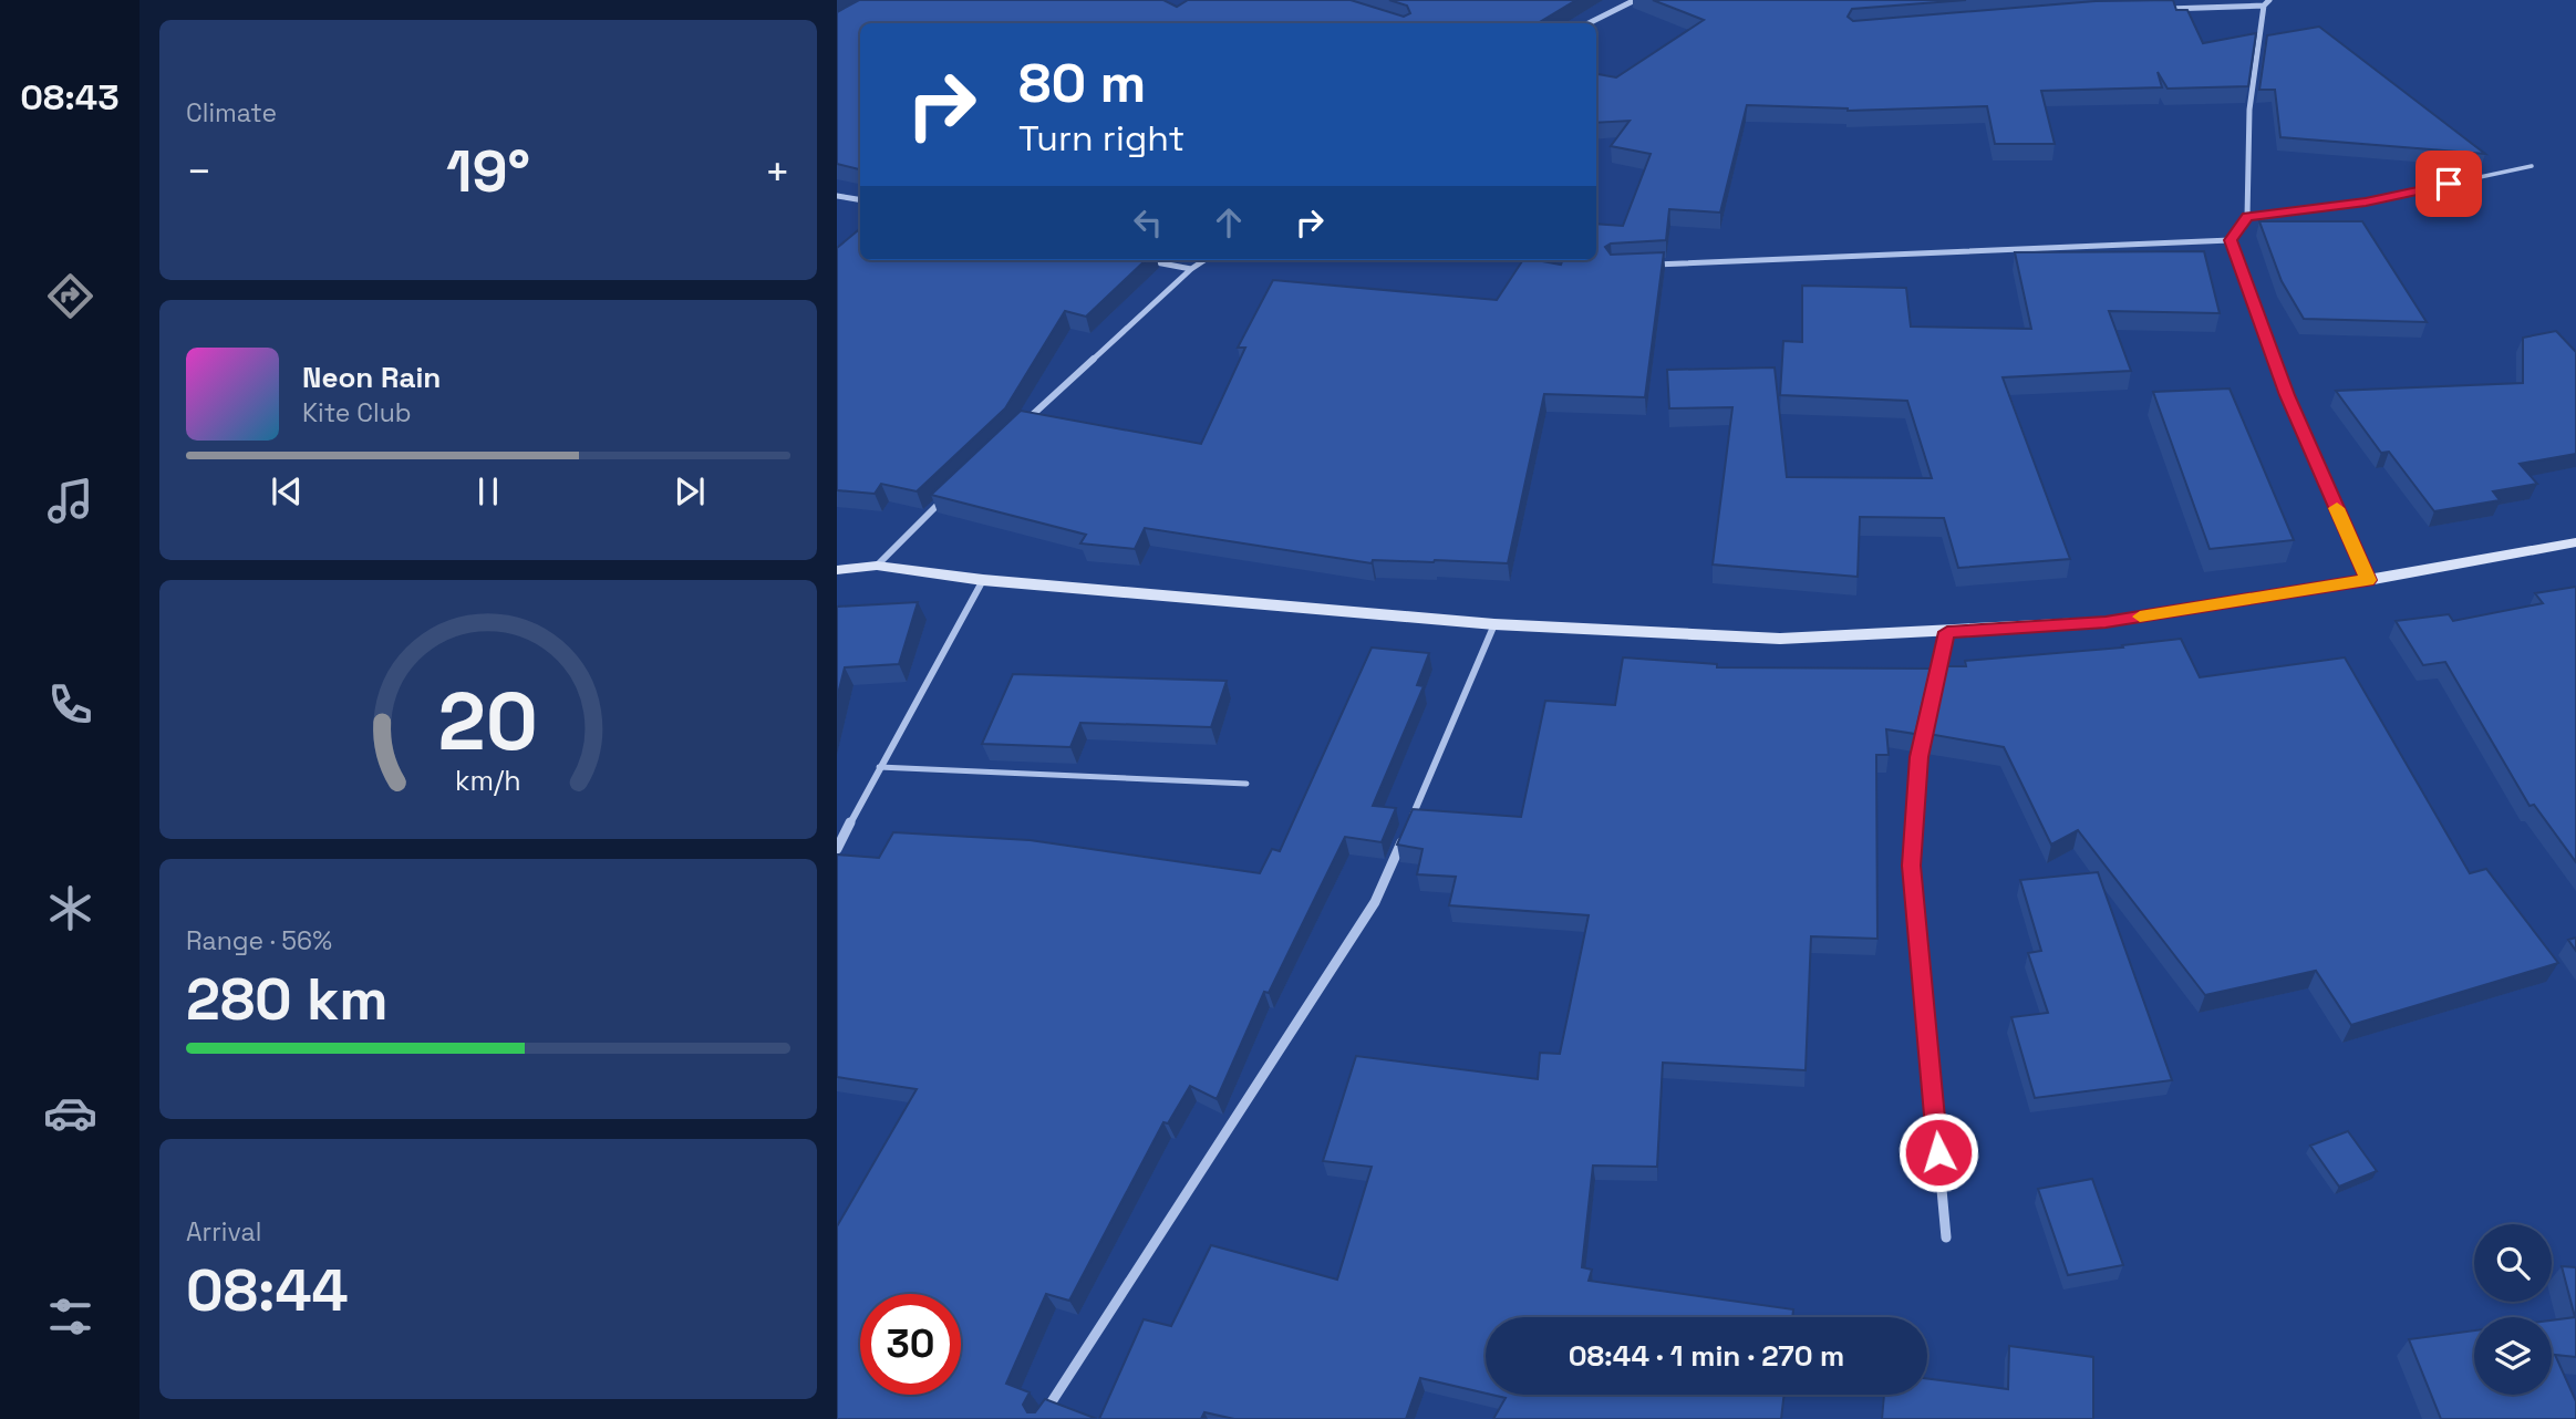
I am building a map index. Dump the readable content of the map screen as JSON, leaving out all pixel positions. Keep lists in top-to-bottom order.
{
  "page": {
    "tabs": "08:43",
    "tile": [
      "Climate",
      ["Range · 56%", "280 km"],
      ["Arrival", "08:44"]
    ],
    "turn": ["80 m", "Turn right"],
    "heat": ["−", "19°", "+"],
    "song": ["Neon Rain", "Kite Club"],
    "limit": "30",
    "trip": "08:44 · 1 min · 270 m",
    "gauge": ["20", "km/h"]
  }
}
